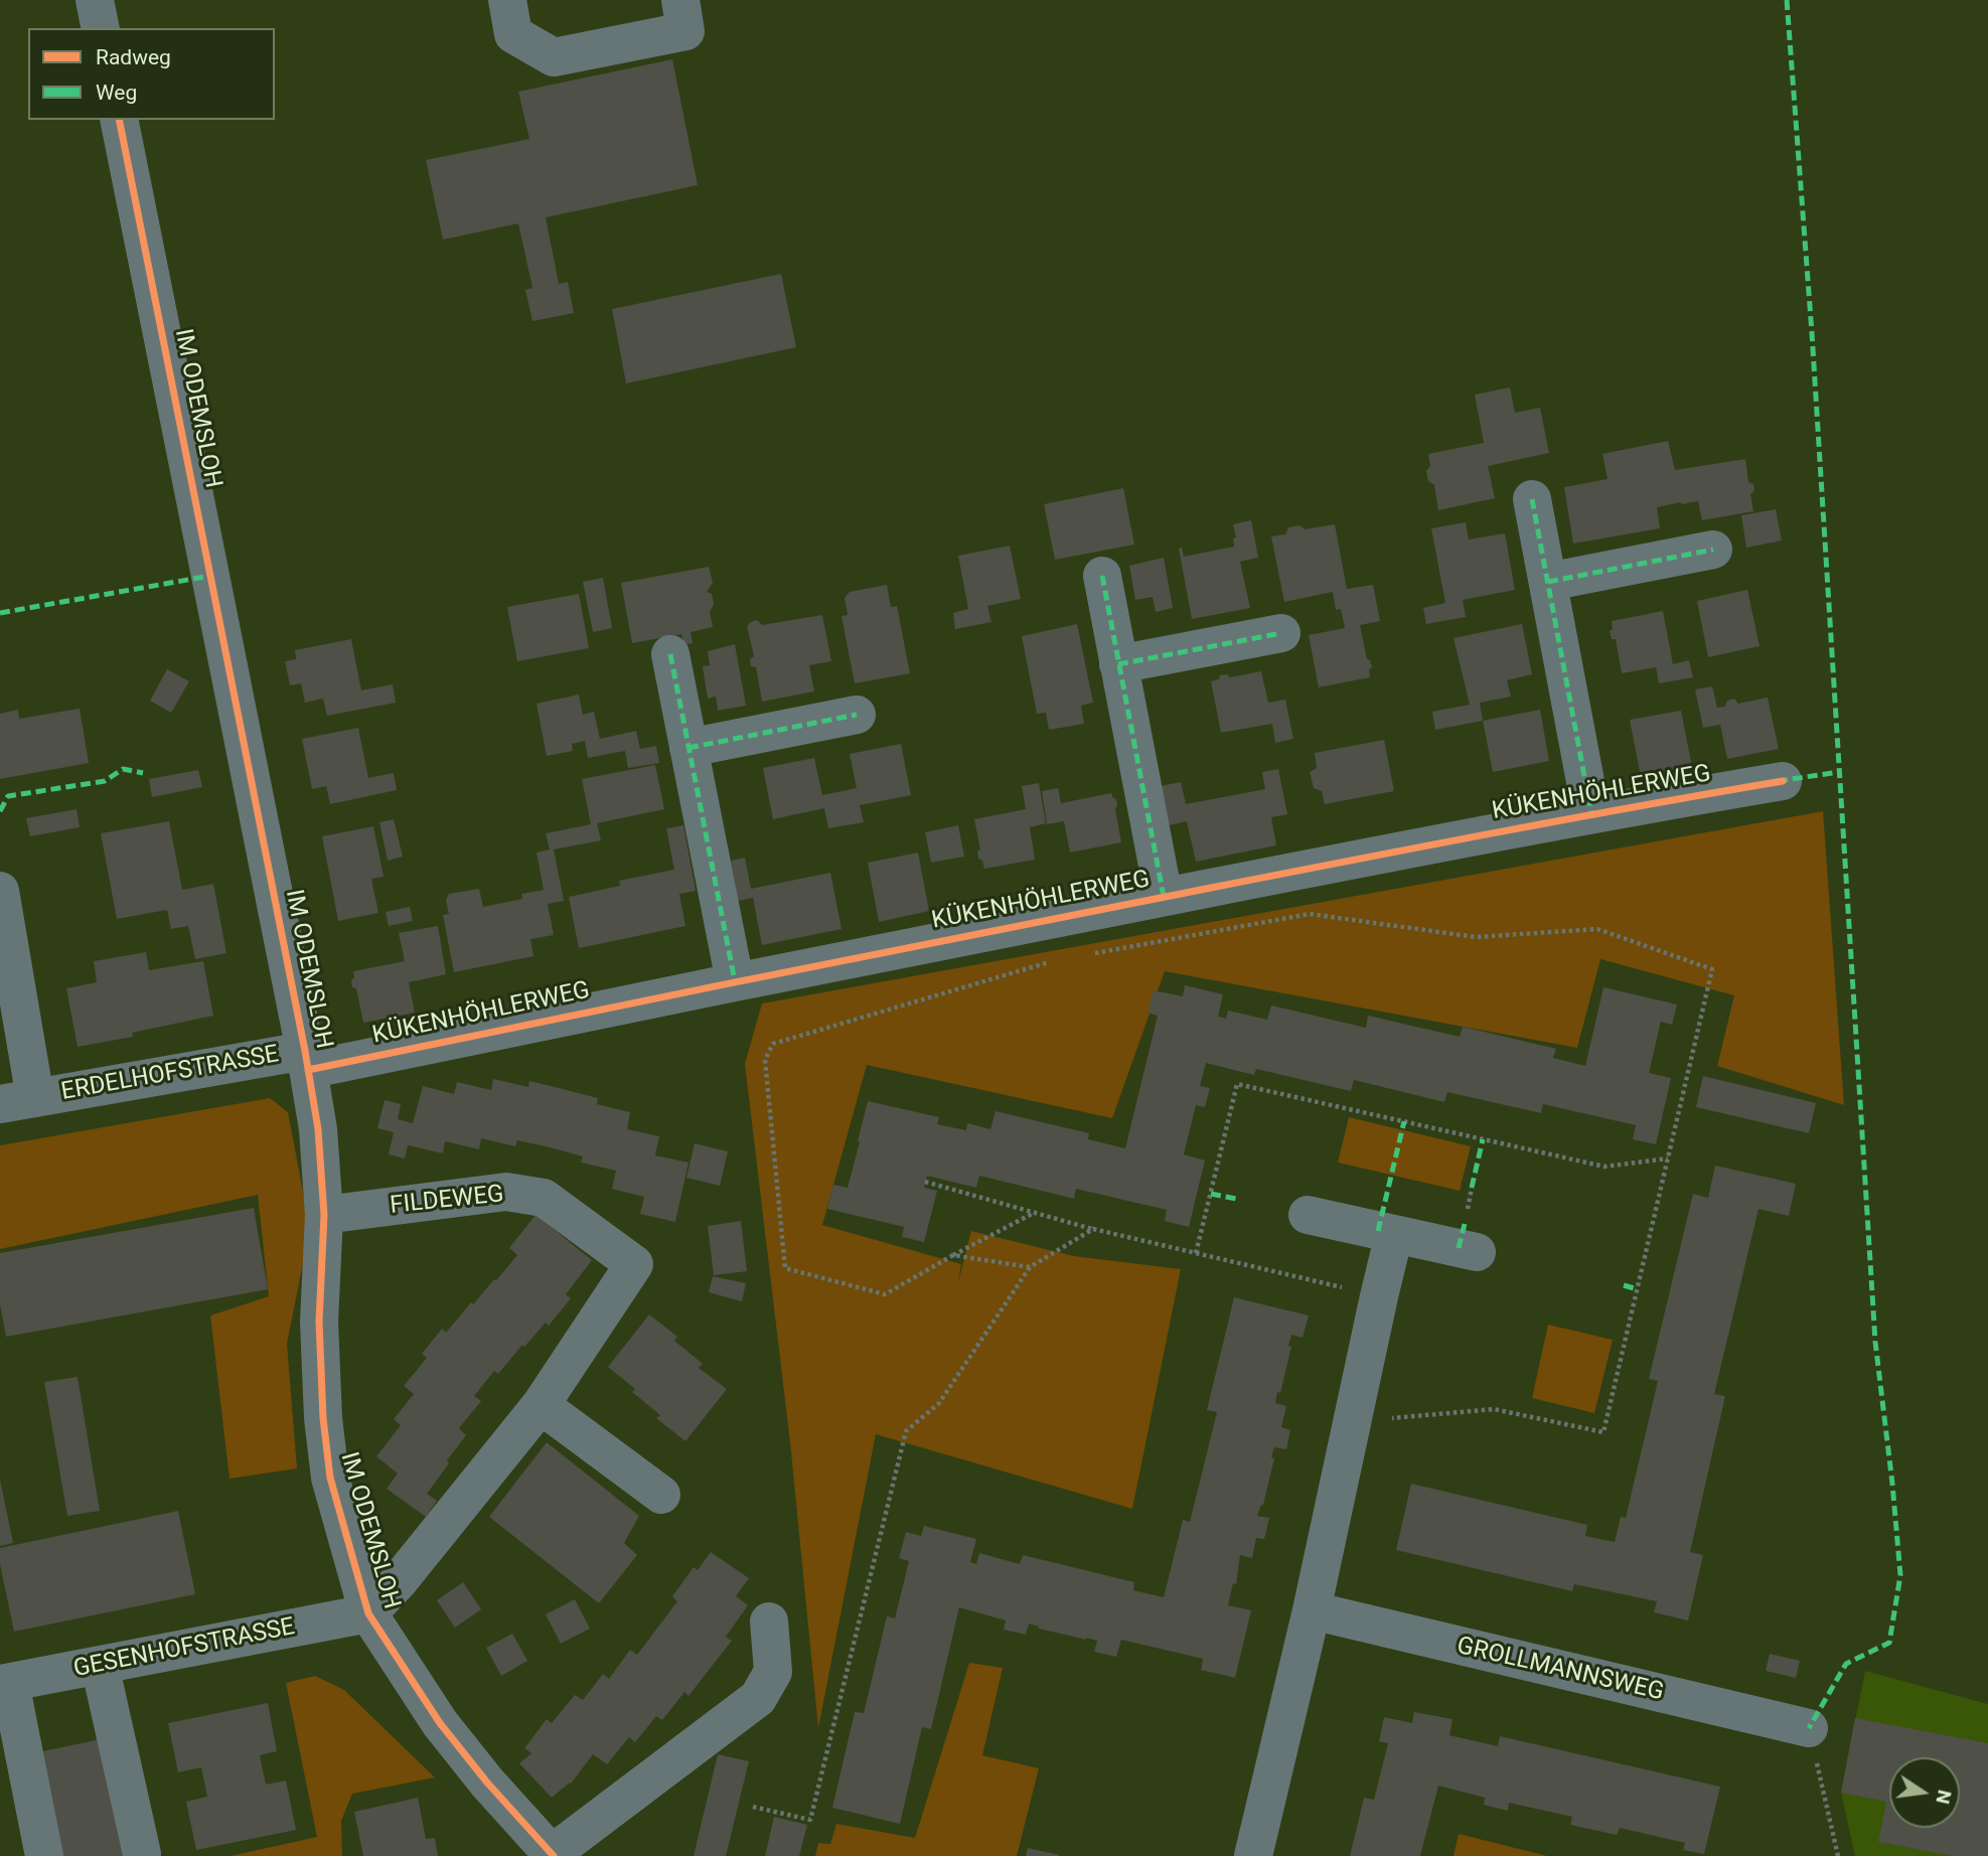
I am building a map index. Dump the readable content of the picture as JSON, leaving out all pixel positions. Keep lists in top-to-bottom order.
{
  "streets": {
    "street": [
      "IM ODEMSLOH",
      "KÜKENHÖHLERWEG",
      "ERDELHOFSTRASSE",
      "FILDEWEG",
      "GESENHOFSTRASSE",
      "GROLLMANNSWEG"
    ]
  },
  "crossings": [
    ["IM ODEMSLOH", "KÜKENHÖHLERWEG"],
    ["IM ODEMSLOH", "ERDELHOFSTRASSE"],
    ["IM ODEMSLOH", "FILDEWEG"],
    ["IM ODEMSLOH", "GESENHOFSTRASSE"],
    ["KÜKENHÖHLERWEG", "ERDELHOFSTRASSE"],
    ["FILDEWEG", "GESENHOFSTRASSE"]
  ],
  "legend": ["Radweg", "Weg"],
  "north": "right"
}
